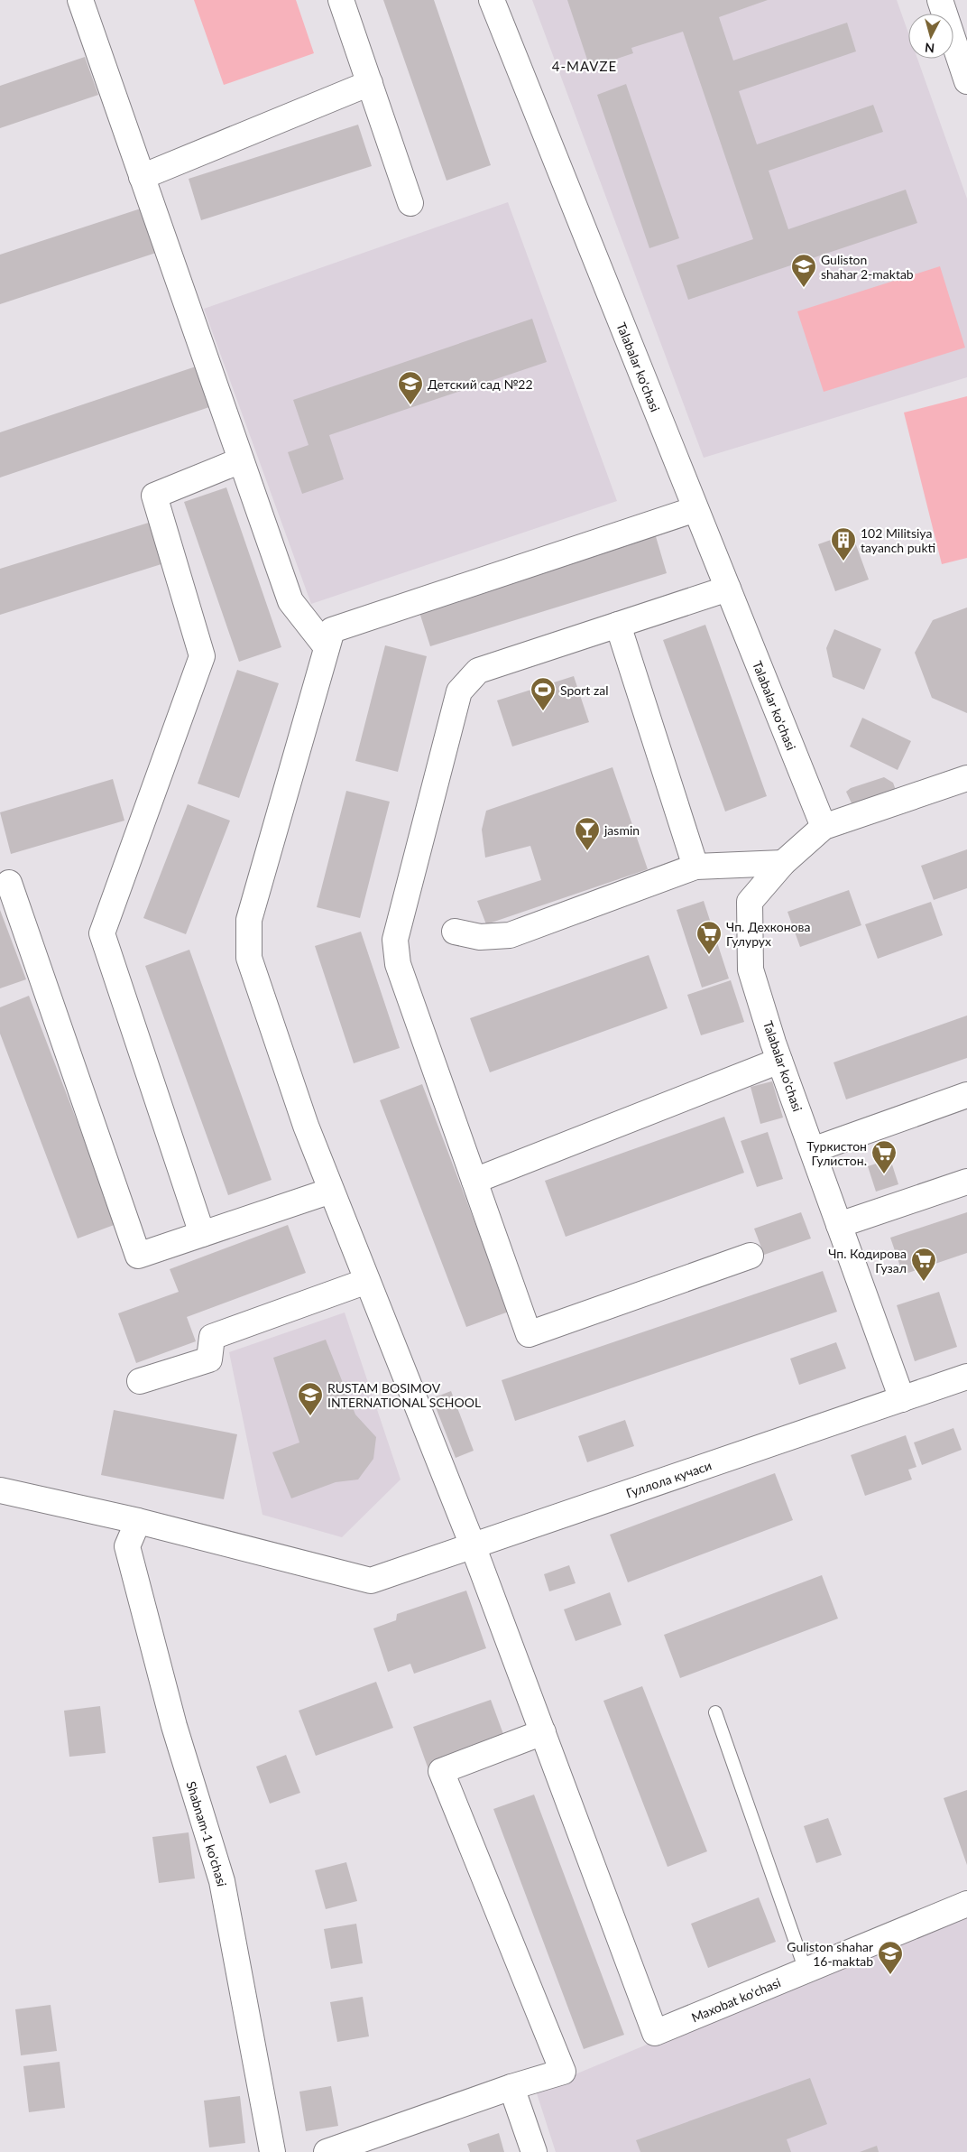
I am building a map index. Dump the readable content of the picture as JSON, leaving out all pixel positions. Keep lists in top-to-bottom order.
{
  "streets": {
    "street": [
      "Talabalar ko'chasi",
      "Гуллола кучаси",
      "Shabnam-1 ko'chasi",
      "Maxobat ko'chasi"
    ]
  },
  "crossings": [
    ["Talabalar ko'chasi", "Гуллола кучаси"],
    ["Гуллола кучаси", "Shabnam-1 ko'chasi"]
  ],
  "districts": ["4-MAVZE"],
  "places": {
    "school or university": [
      "Guliston shahar 2-maktab",
      "Детский сад №22",
      "RUSTAM BOSIMOV INTERNATIONAL SCHOOL",
      "Guliston shahar 16-maktab"
    ],
    "building": ["102 Militsiya tayanch pukti"],
    "sports": ["Sport zal"],
    "bar": ["jasmin"],
    "supermarket": ["Чп. Дехконова Гулурух", "Туркистон Гулистон.", "Чп. Кодирова Гузал"]
  },
  "north": "bottom"
}
